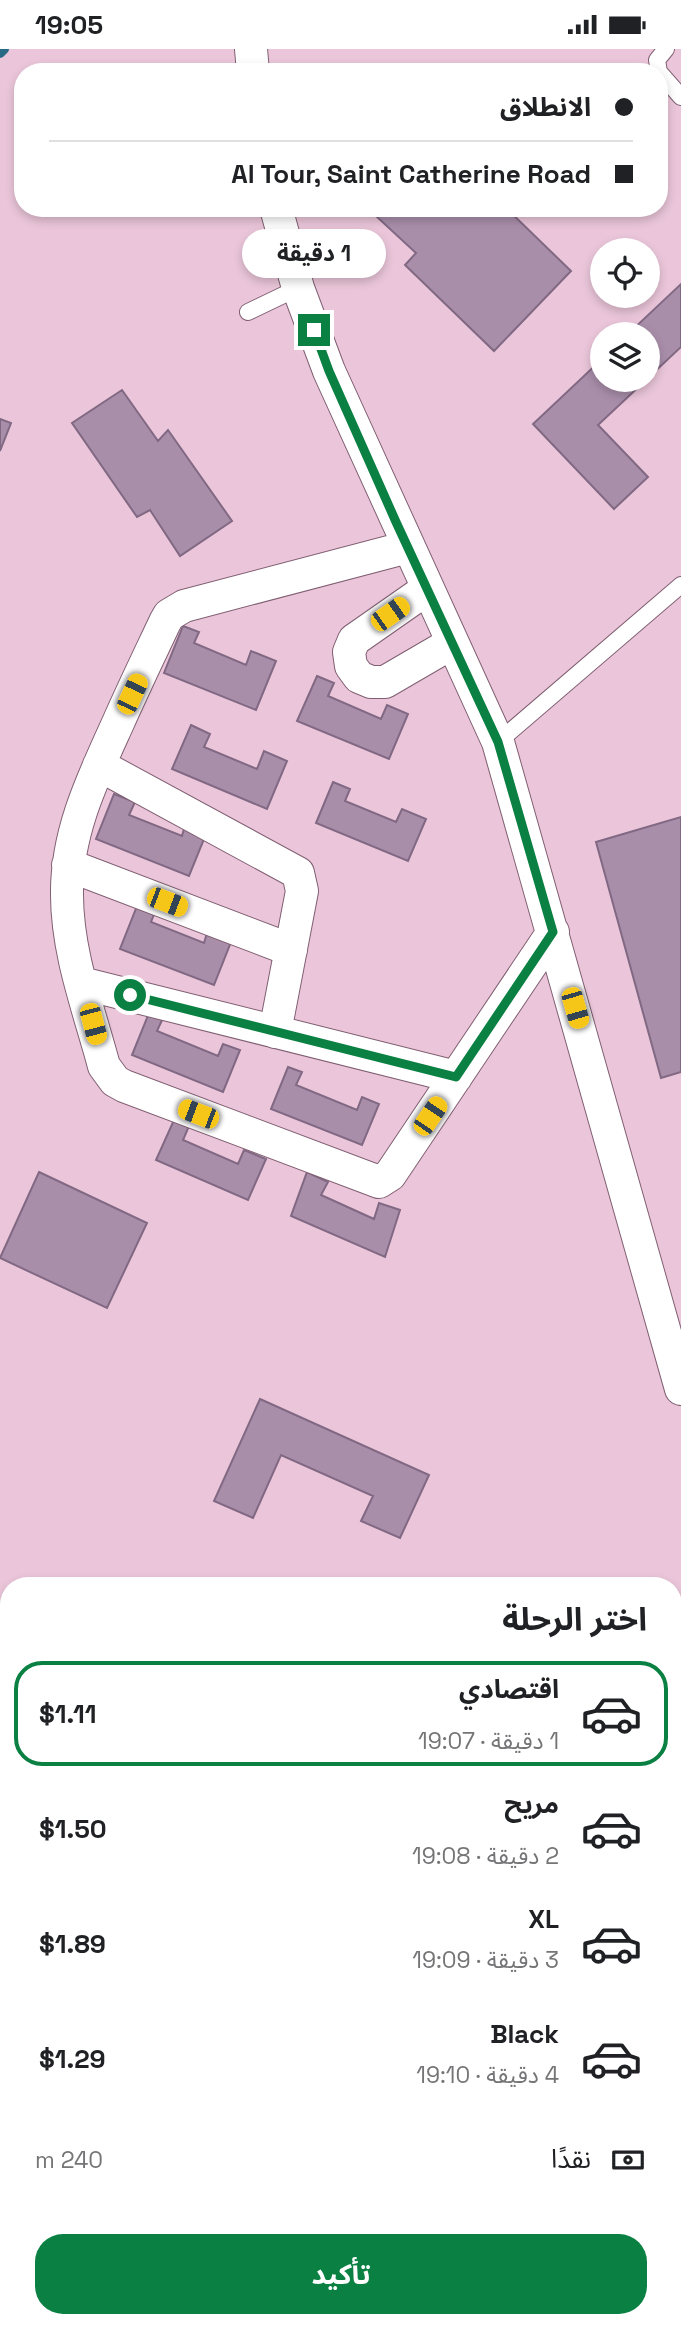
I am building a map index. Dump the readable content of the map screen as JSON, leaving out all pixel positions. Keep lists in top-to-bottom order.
{
  "page": {
    "status": "19:05",
    "banner": ["الانطلاق", "Al Tour, Saint Catherine Road"],
    "bubble": "1 دقيقة",
    "heading": "اختر الرحلة",
    "list": [
      {
        "name": "اقتصادي",
        "note": "1 دقيقة · 19:07",
        "value": "$1.11"
      },
      {
        "name": "مريح",
        "note": "2 دقيقة · 19:08",
        "value": "$1.50"
      },
      {
        "name": "XL",
        "note": "3 دقيقة · 19:09",
        "value": "$1.89"
      },
      {
        "name": "Black",
        "note": "4 دقيقة · 19:10",
        "value": "$1.29"
      }
    ],
    "pay": ["نقدًا", "240 m"],
    "buttons": "تأكيد"
  }
}
